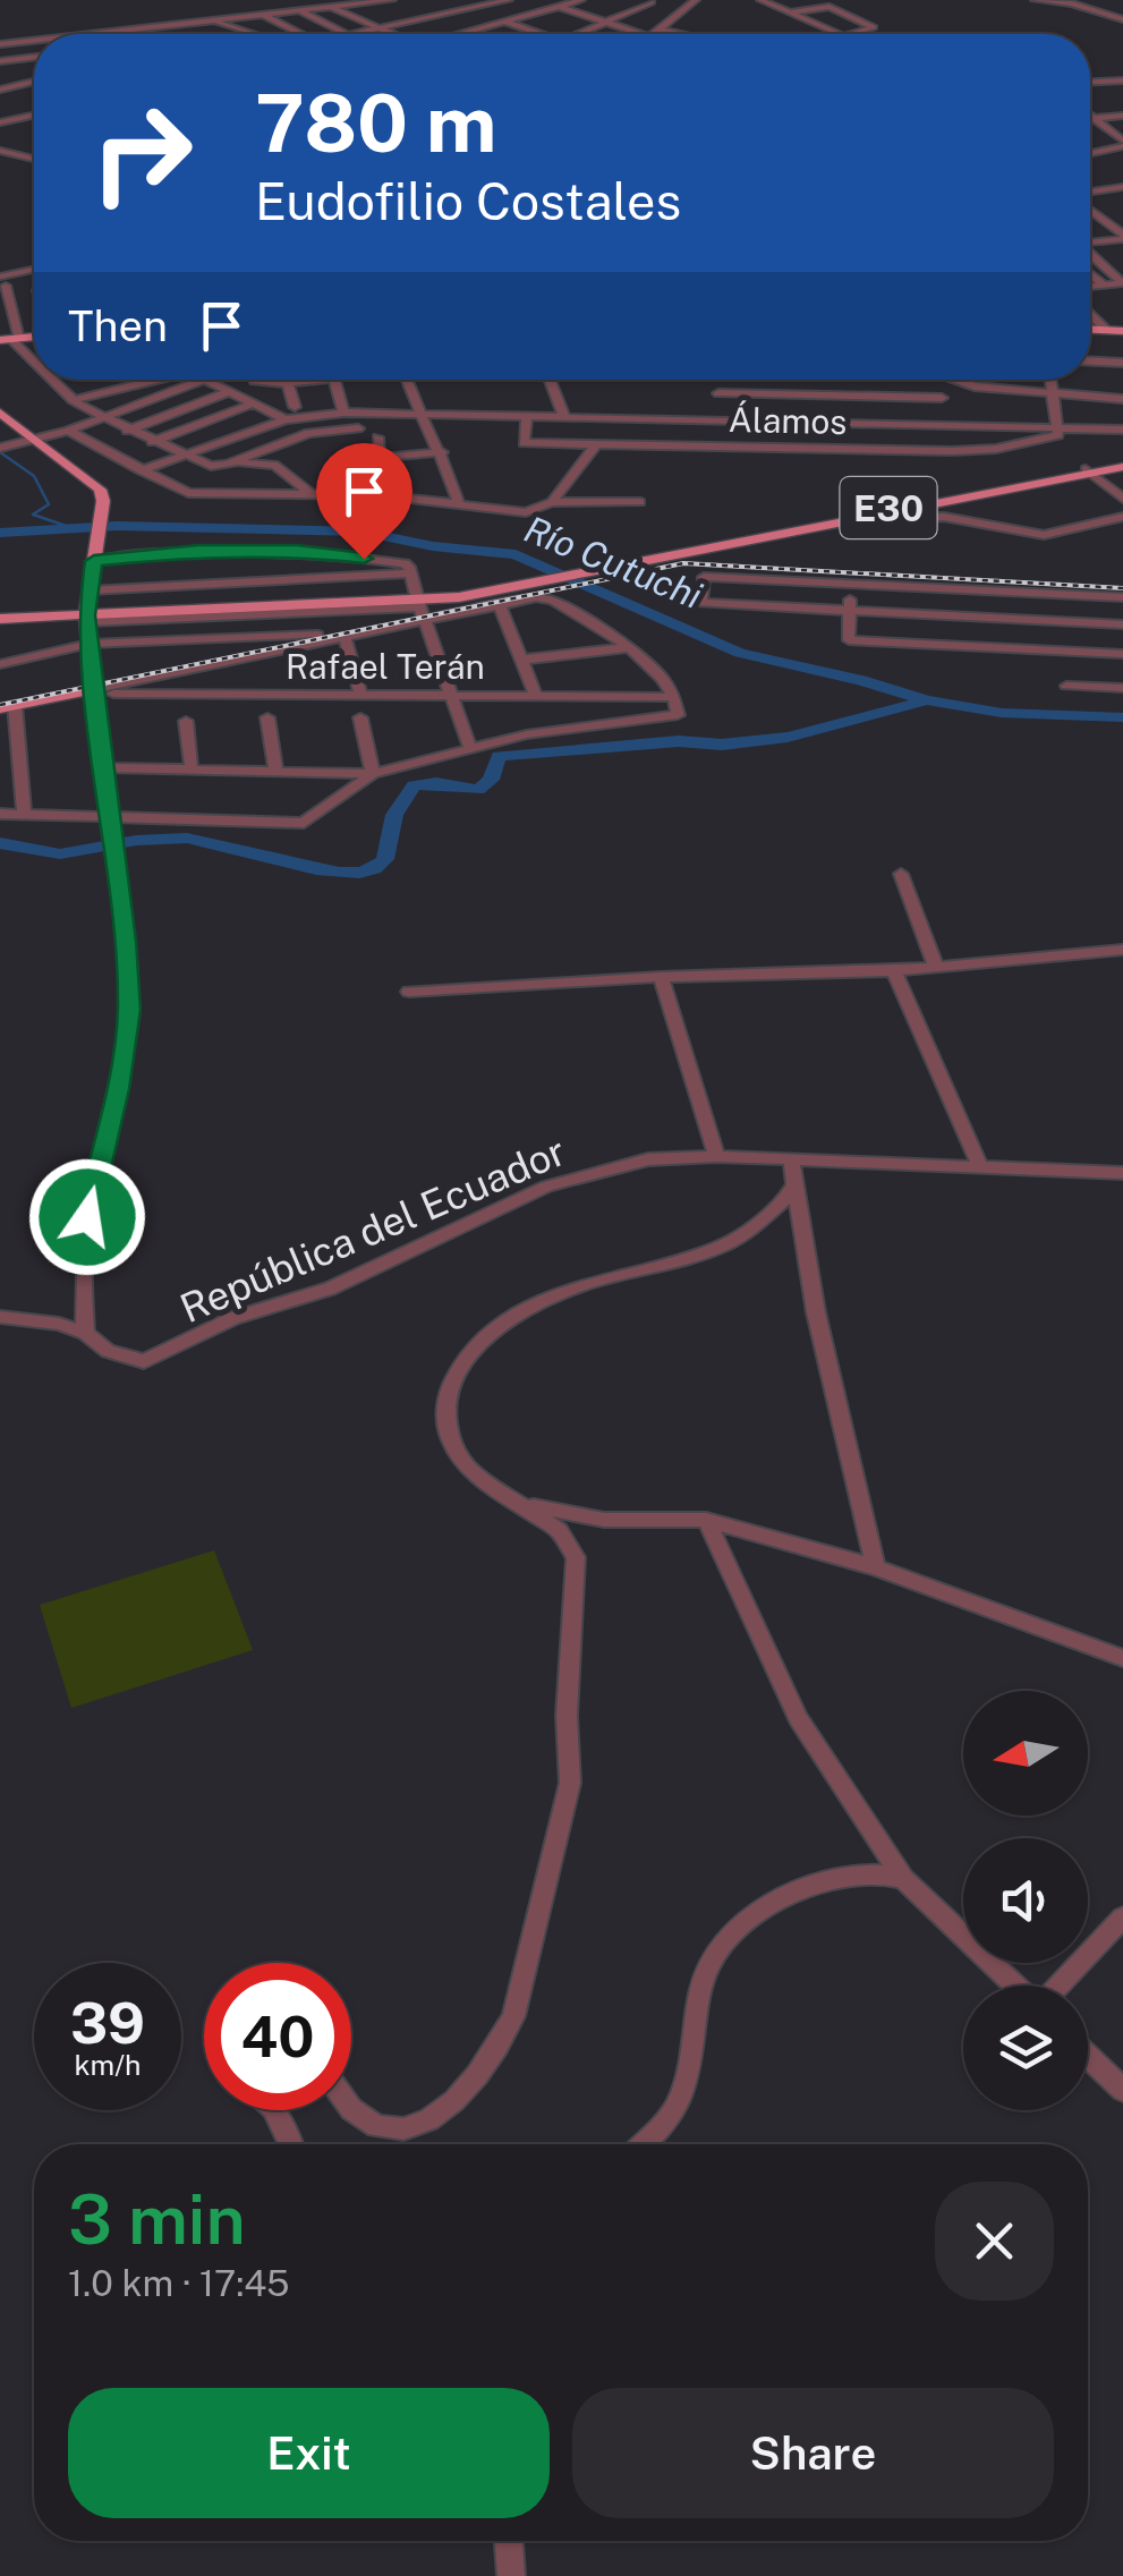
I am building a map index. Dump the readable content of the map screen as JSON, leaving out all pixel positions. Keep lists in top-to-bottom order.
{
  "streets": {
    "main road": ["E30"],
    "street": ["Álamos", "Rafael Terán", "República del Ecuador"]
  },
  "water": ["Río Cutuchi"],
  "north": "left",
  "page": {
    "turn": ["780 m", "Eudofilio Costales"],
    "then": "Then",
    "speed": "39 km/h",
    "limit": "40",
    "heading": ["3 min", "1.0 km · 17:45"],
    "buttons": ["Exit", "Share"]
  }
}
